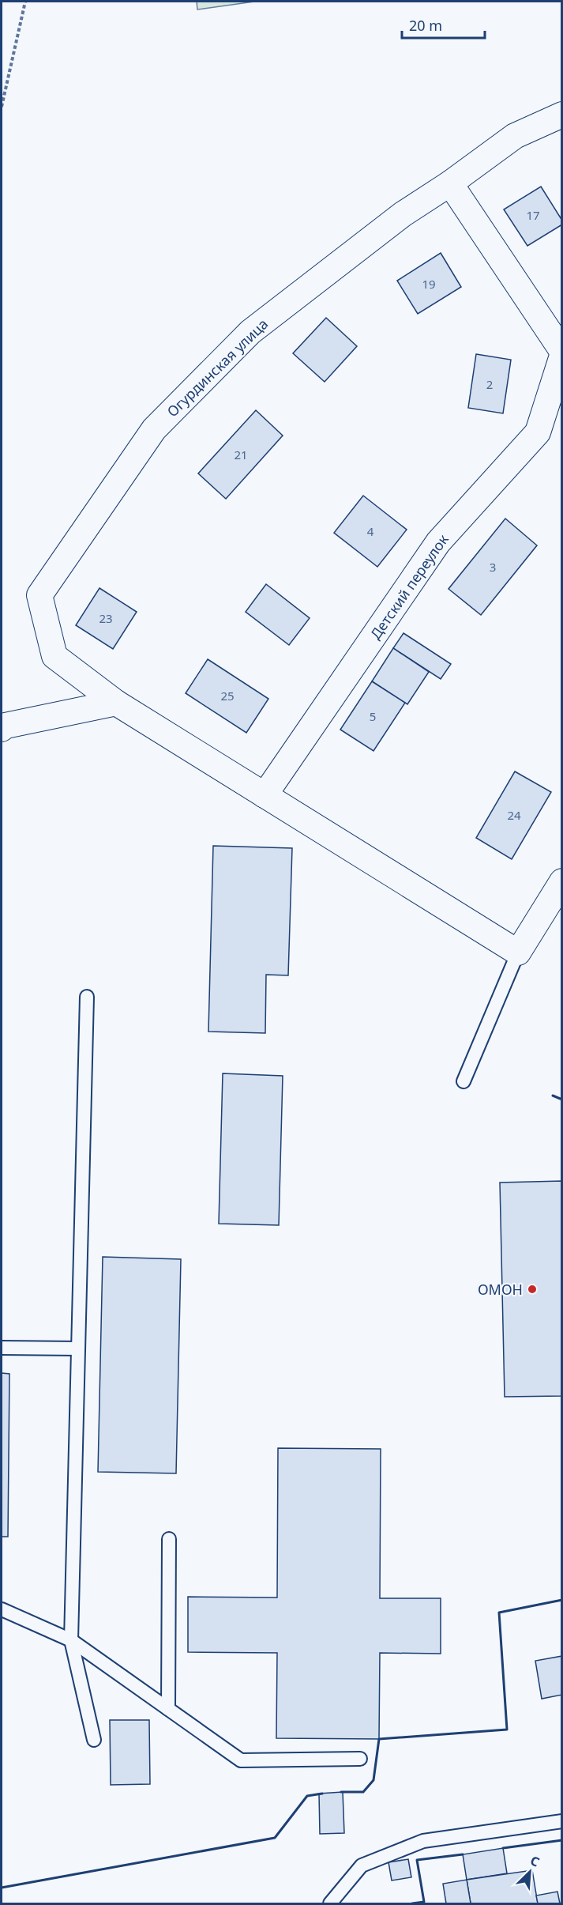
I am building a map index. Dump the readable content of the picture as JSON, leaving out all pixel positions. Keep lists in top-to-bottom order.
{
  "streets": {
    "street": ["Огурдинская улица", "Детский переулок"]
  },
  "crossings": [
    ["Огурдинская улица", "Детский переулок"]
  ],
  "places": ["ОМОН"],
  "house_numbers": [
    "17",
    "19",
    "2",
    "21",
    "4",
    "3",
    "23",
    "25",
    "5",
    "24"
  ],
  "scale_bar": "20 m",
  "north": "top right"
}
